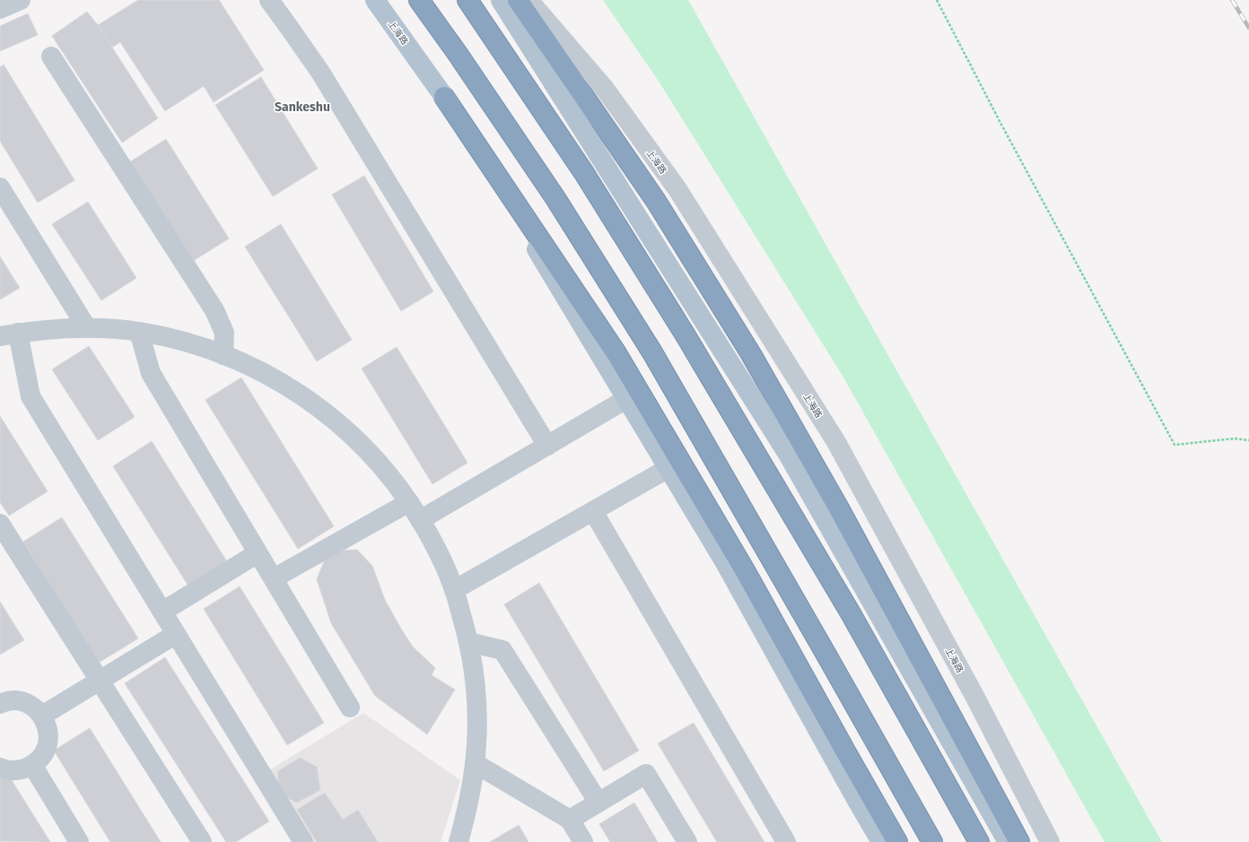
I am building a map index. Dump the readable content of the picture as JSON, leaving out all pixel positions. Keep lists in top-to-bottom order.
{
  "streets": {
    "main road": ["上海路"]
  },
  "districts": ["Sankeshu"]
}
